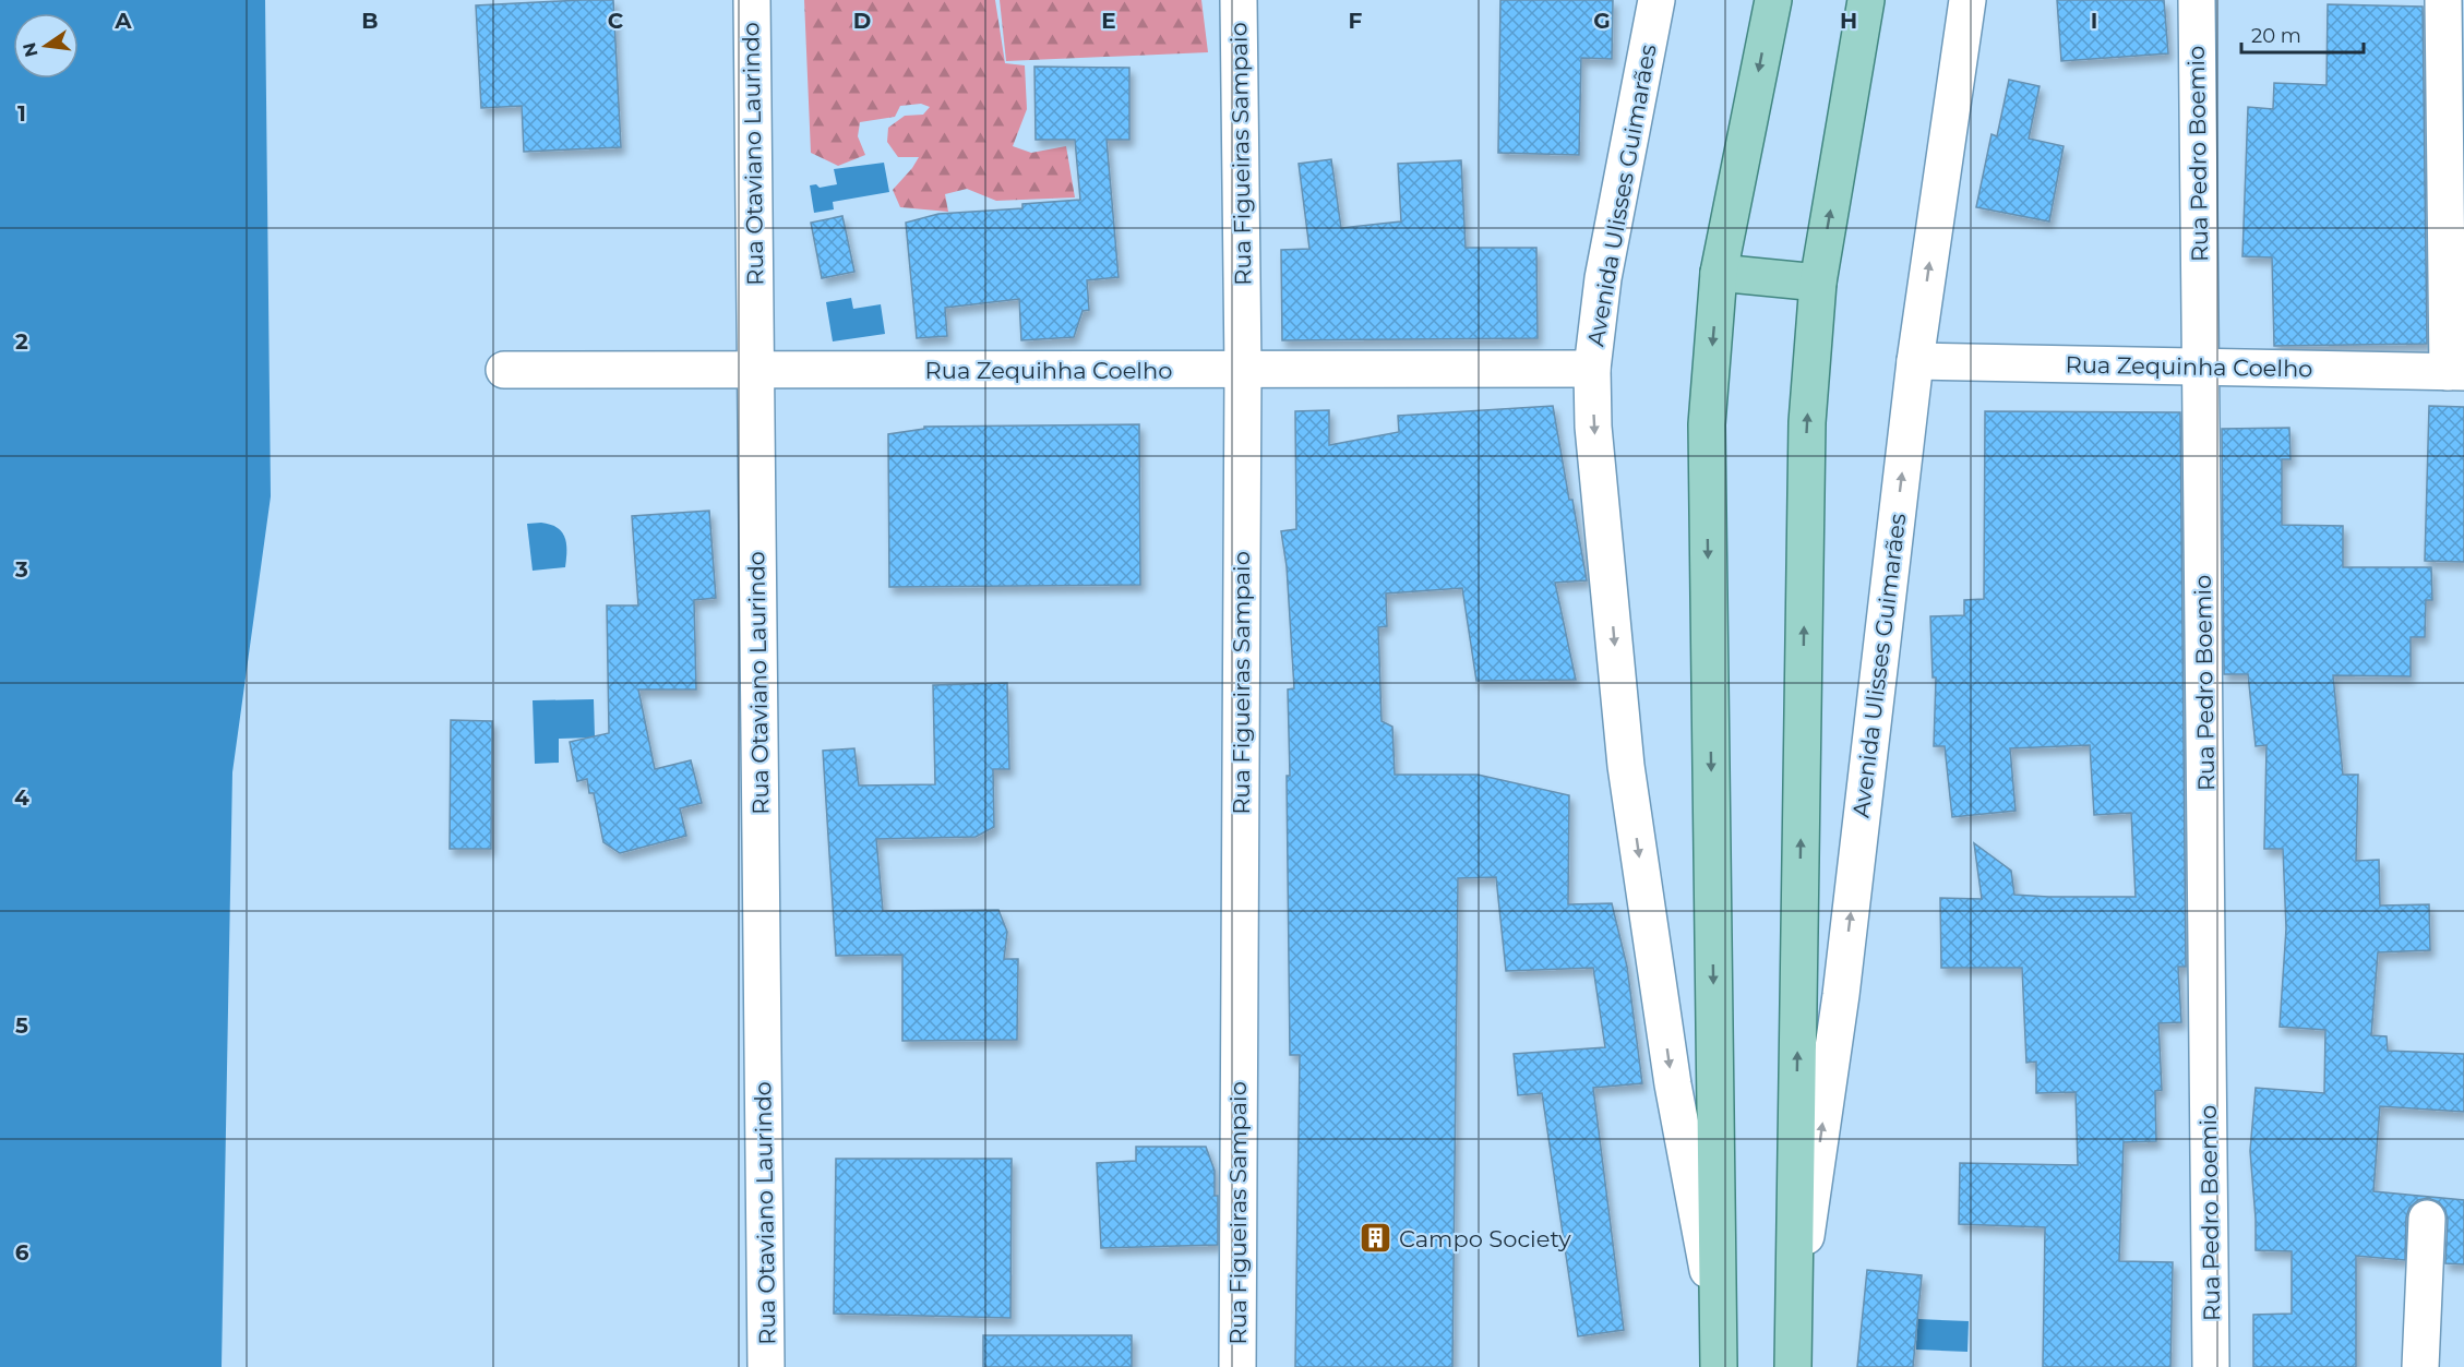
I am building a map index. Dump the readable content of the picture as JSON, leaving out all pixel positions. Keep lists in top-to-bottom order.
{
  "streets": {
    "main road": ["Avenida Ulisses Guimarães"],
    "street": [
      "Rua Otaviano Laurindo",
      "Rua Figueiras Sampaio",
      "Rua Pedro Boemio",
      "Rua Zequinha Coelho",
      "Rua Zequihha Coelho"
    ]
  },
  "crossings": [
    ["Rua Otaviano Laurindo", "Rua Zequihha Coelho"],
    ["Rua Figueiras Sampaio", "Rua Zequihha Coelho"],
    ["Rua Pedro Boemio", "Rua Zequinha Coelho"],
    ["Avenida Ulisses Guimarães", "Rua Zequinha Coelho"],
    ["Avenida Ulisses Guimarães", "Rua Zequihha Coelho"]
  ],
  "places": {
    "building": ["Campo Society"]
  },
  "scale_bar": "20 m",
  "north": "left",
  "grid": {
    "columns": [
      "A",
      "B",
      "C",
      "D",
      "E",
      "F",
      "G",
      "H",
      "I"
    ],
    "rows": [
      "1",
      "2",
      "3",
      "4",
      "5",
      "6"
    ]
  }
}
